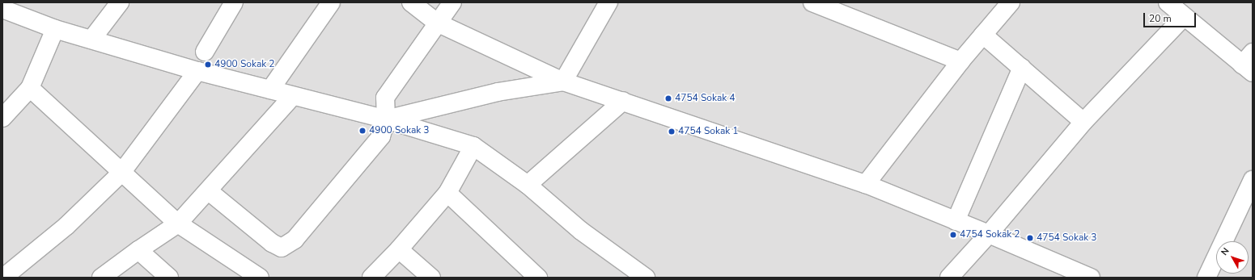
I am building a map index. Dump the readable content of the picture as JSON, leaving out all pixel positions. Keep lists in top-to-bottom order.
{
  "places": [
    "4900 Sokak 2",
    "4754 Sokak 4",
    "4900 Sokak 3",
    "4754 Sokak 1",
    "4754 Sokak 2",
    "4754 Sokak 3"
  ],
  "scale_bar": "20 m",
  "north": "top left"
}
